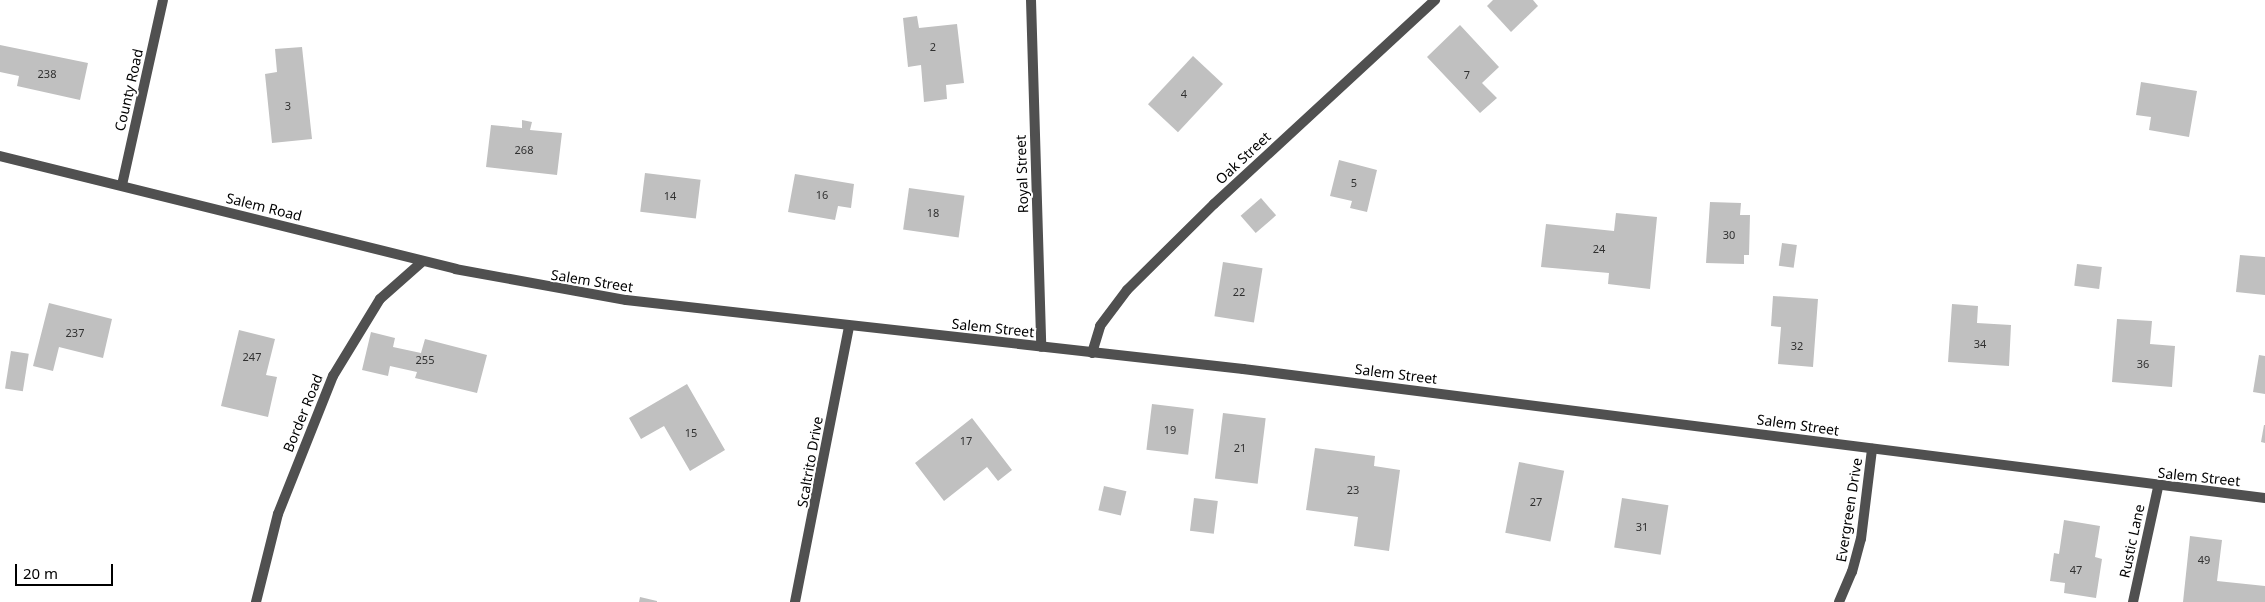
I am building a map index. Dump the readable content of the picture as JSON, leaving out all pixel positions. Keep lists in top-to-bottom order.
{
  "streets": {
    "street": [
      "County Road",
      "Oak Street",
      "Royal Street",
      "Salem Road",
      "Salem Street",
      "Border Road",
      "Scaltrito Drive",
      "Evergreen Drive",
      "Rustic Lane"
    ]
  },
  "crossings": [
    ["County Road", "Salem Road"],
    ["Oak Street", "Salem Street"],
    ["Royal Street", "Salem Street"],
    ["Salem Road", "Salem Street"],
    ["Salem Road", "Border Road"],
    ["Salem Street", "Scaltrito Drive"],
    ["Salem Street", "Evergreen Drive"],
    ["Salem Street", "Rustic Lane"]
  ],
  "house_numbers": [
    "2",
    "238",
    "7",
    "4",
    "3",
    "268",
    "5",
    "16",
    "14",
    "18",
    "30",
    "24",
    "22",
    "237",
    "34",
    "32",
    "247",
    "255",
    "36",
    "19",
    "15",
    "17",
    "21",
    "23",
    "27",
    "31",
    "49",
    "47"
  ],
  "scale_bar": "20 m"
}
